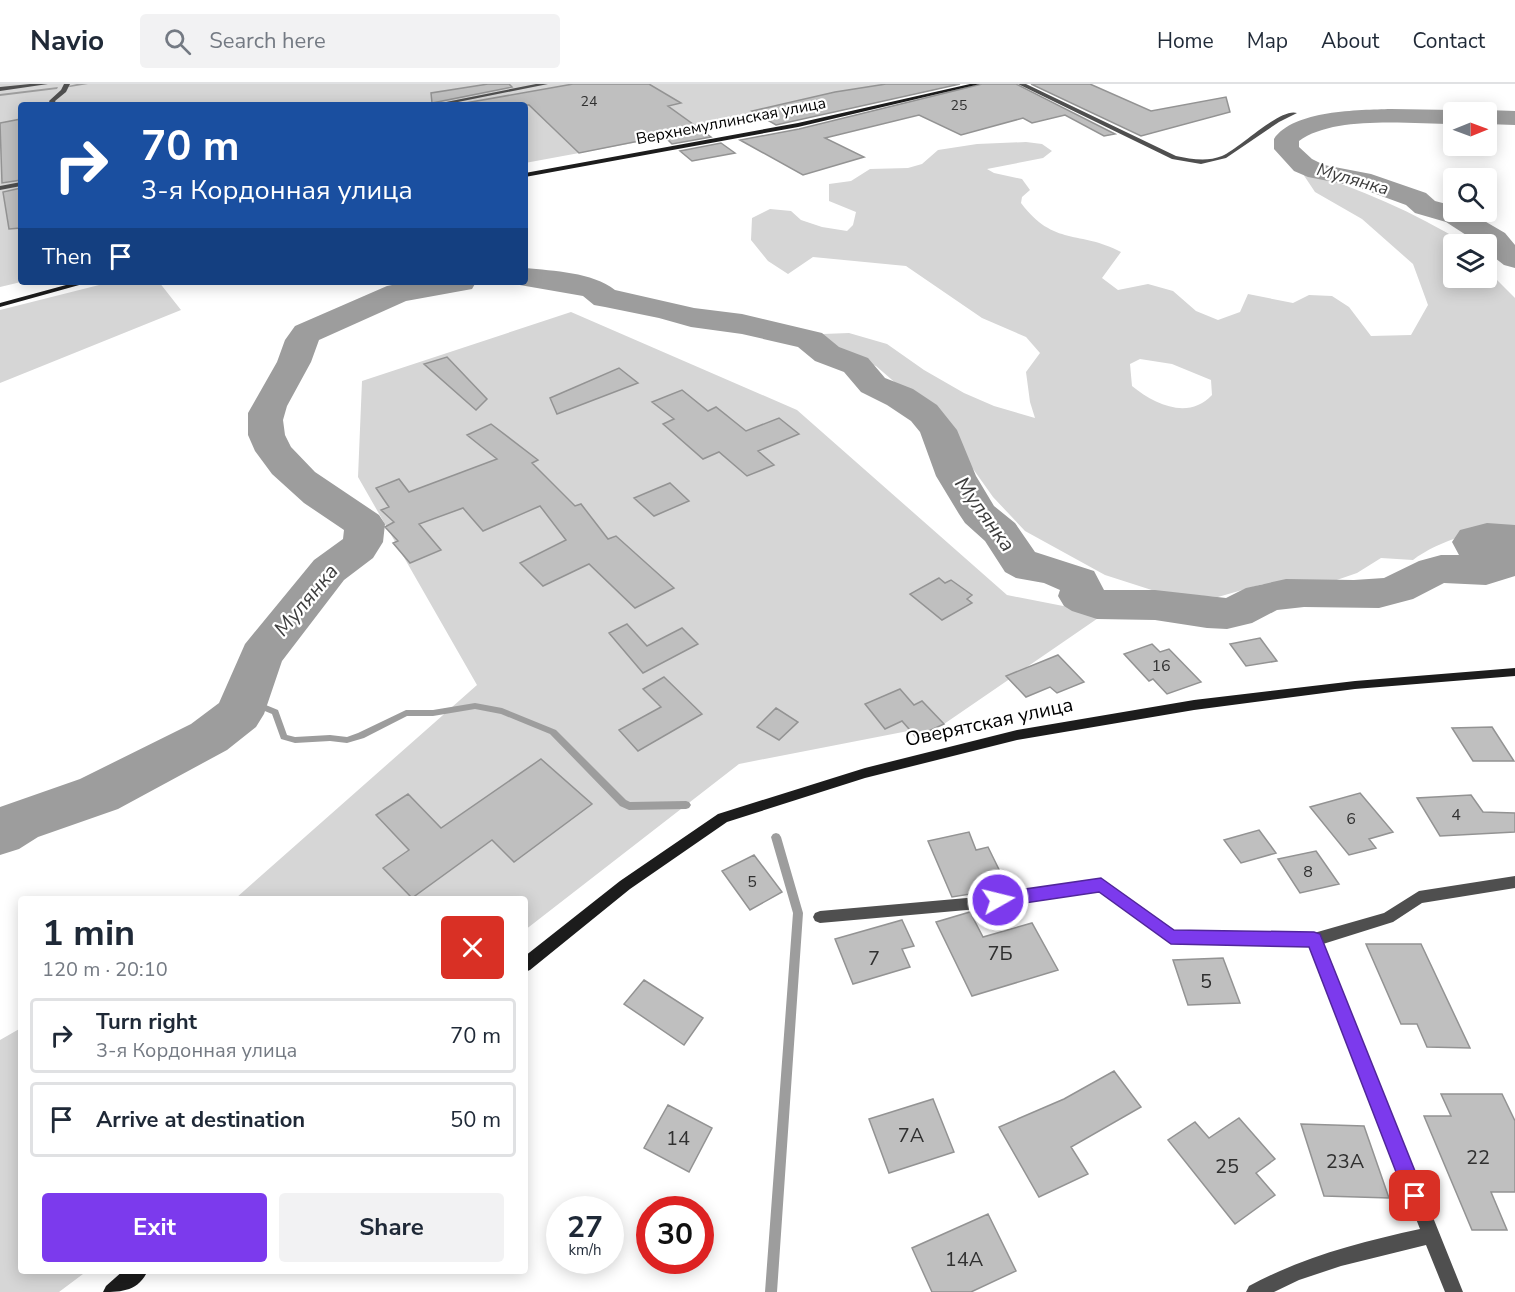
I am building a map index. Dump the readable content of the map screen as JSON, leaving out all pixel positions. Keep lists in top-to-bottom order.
{
  "streets": {
    "street": ["Верхнемуллинская улица", "Оверятская улица"]
  },
  "water": ["Мулянка"],
  "house_numbers": [
    "24",
    "25",
    "16",
    "4",
    "6",
    "8",
    "5",
    "7Б",
    "7",
    "5",
    "7А",
    "14",
    "22",
    "23А",
    "25",
    "14А"
  ],
  "north": "right",
  "page": {
    "header": "Navio",
    "search": "Search here",
    "nav": [
      "Home",
      "Map",
      "About",
      "Contact"
    ],
    "turn": ["70 m", "3-я Кордонная улица"],
    "then": "Then",
    "heading": ["1 min", "120 m · 20:10"],
    "list": [
      {
        "name": "Turn right",
        "note": "3-я Кордонная улица",
        "value": "70 m"
      },
      {
        "name": "Arrive at destination",
        "value": "50 m"
      }
    ],
    "buttons": ["Exit", "Share"],
    "speed": "27 km/h",
    "limit": "30"
  }
}
